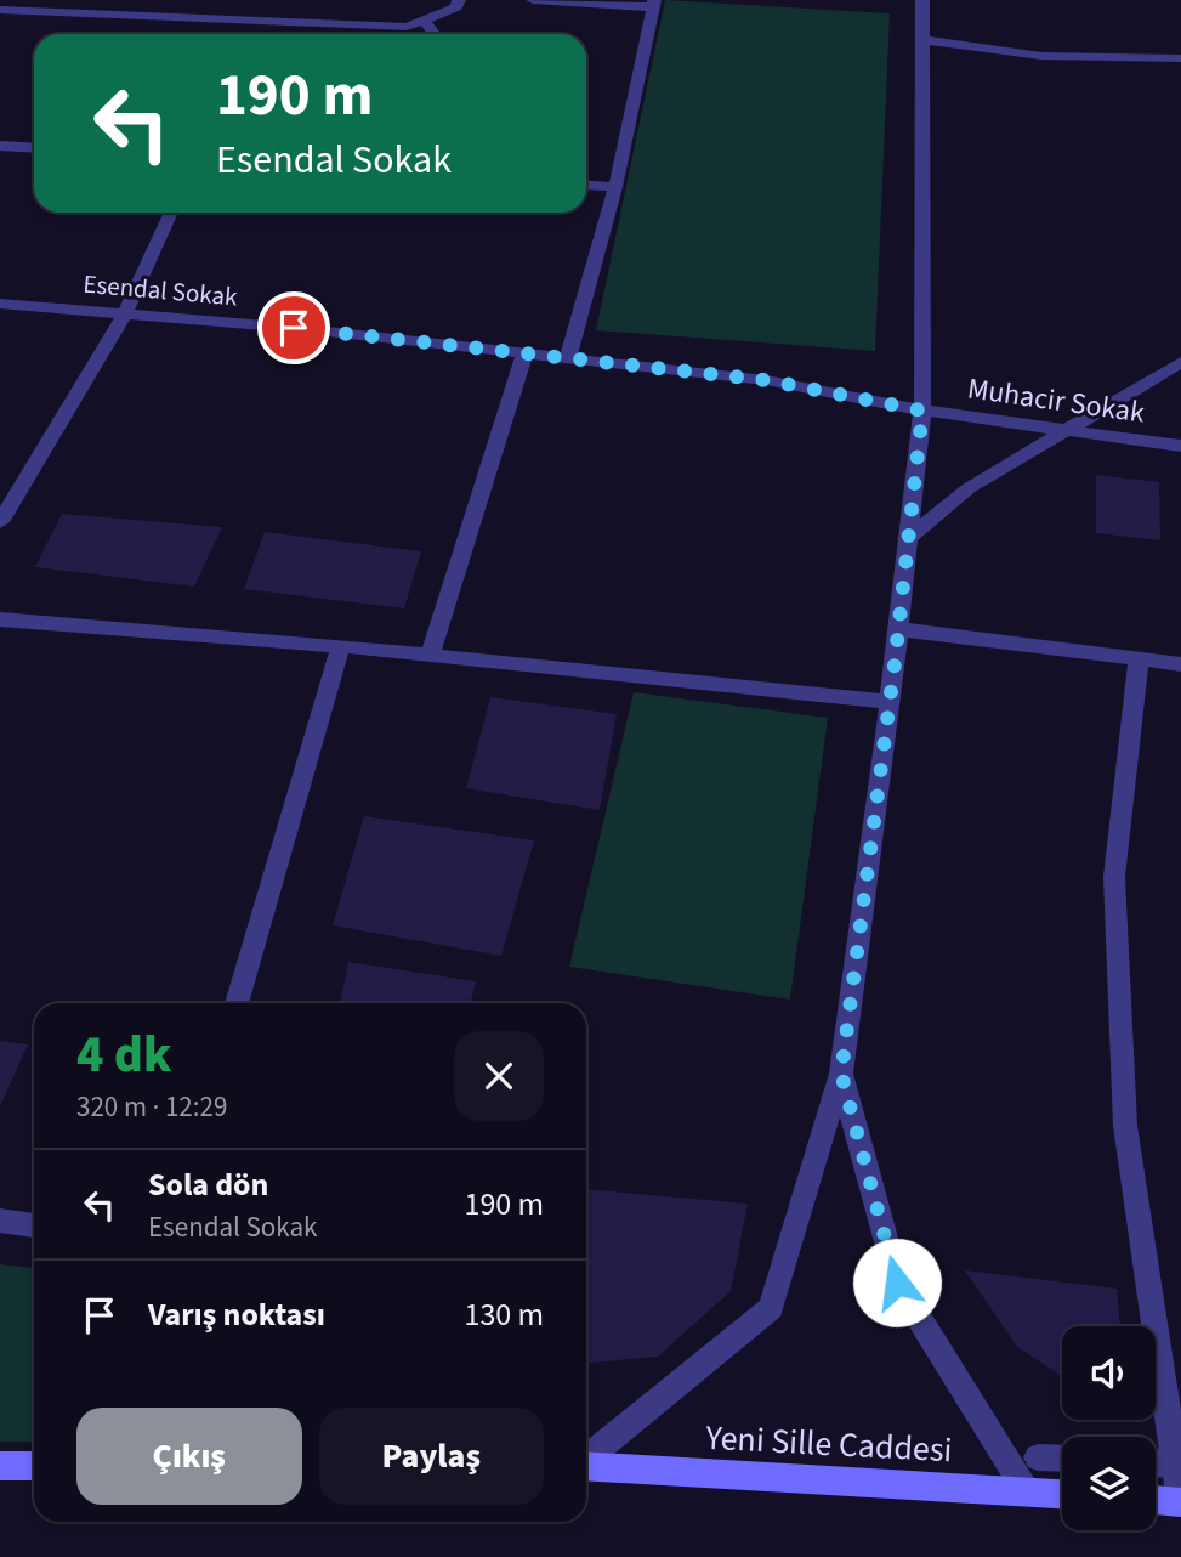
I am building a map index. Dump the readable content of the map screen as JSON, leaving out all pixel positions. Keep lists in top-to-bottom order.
{
  "streets": {
    "main road": ["Yeni Sille Caddesi"],
    "street": ["Esendal Sokak", "Muhacir Sokak"]
  },
  "crossings": [
    ["Esendal Sokak", "Muhacir Sokak"]
  ],
  "page": {
    "turn": ["190 m", "Esendal Sokak"],
    "heading": ["4 dk", "320 m · 12:29"],
    "list": [
      {
        "name": "Sola dön",
        "note": "Esendal Sokak",
        "value": "190 m"
      },
      {
        "name": "Varış noktası",
        "value": "130 m"
      }
    ],
    "buttons": ["Çıkış", "Paylaş"]
  }
}
